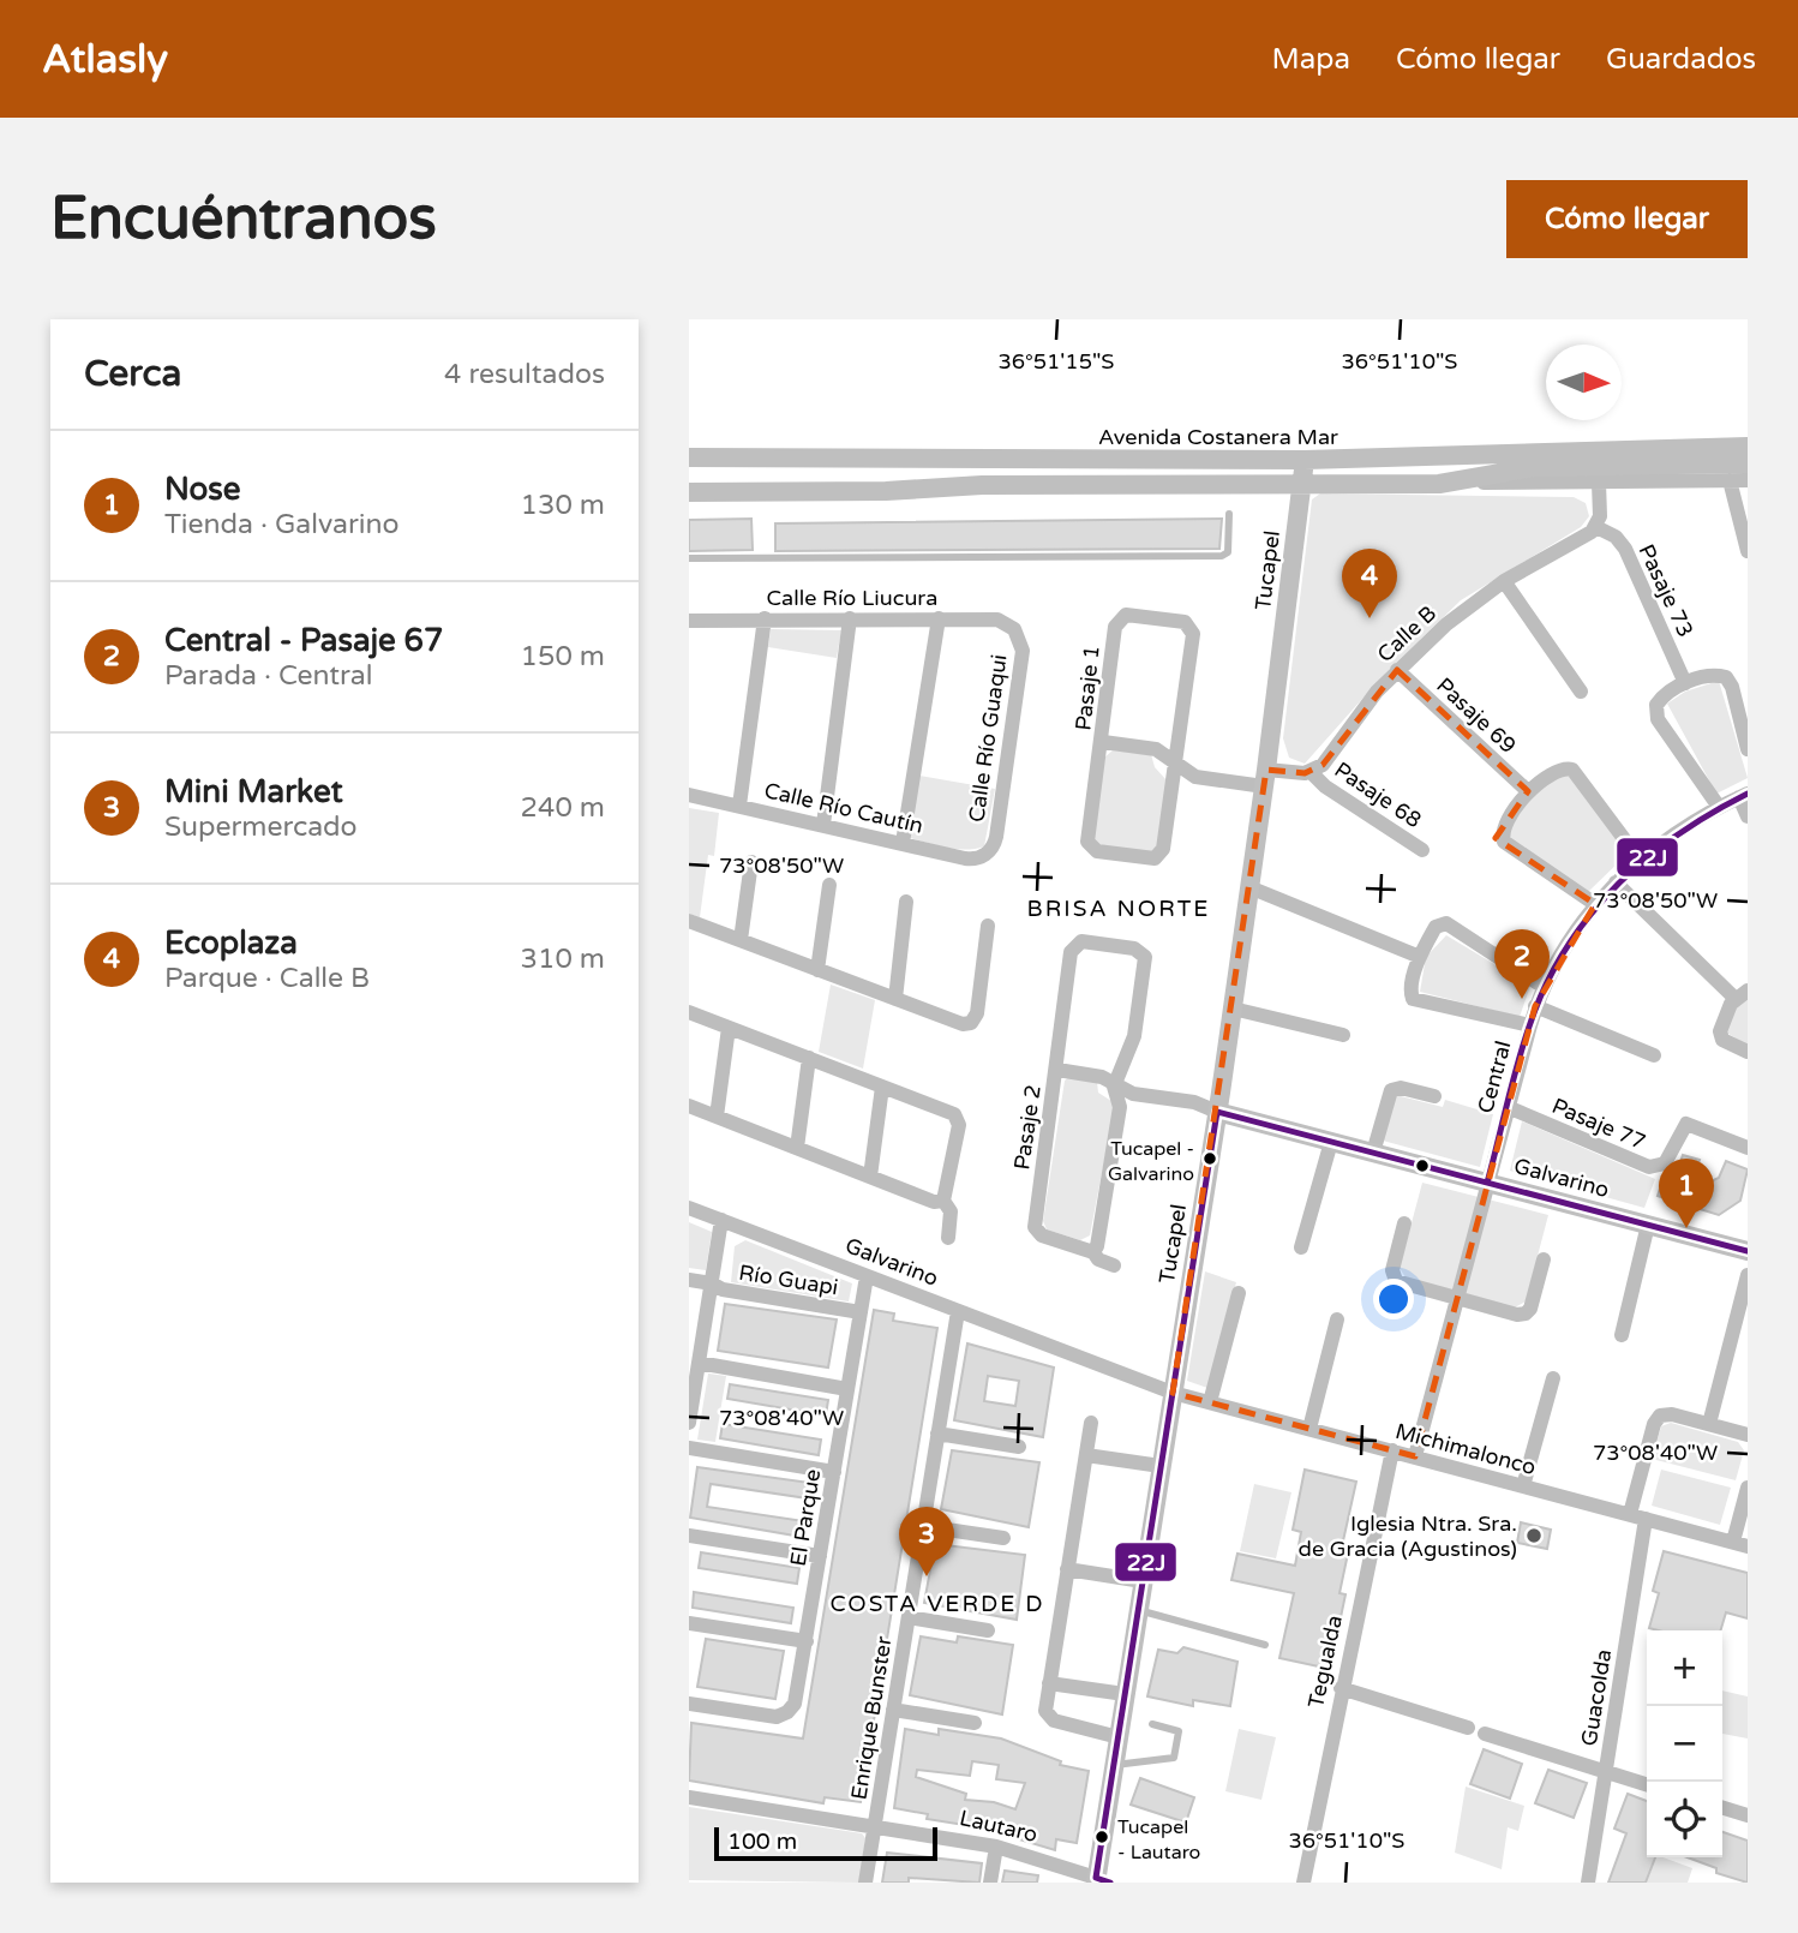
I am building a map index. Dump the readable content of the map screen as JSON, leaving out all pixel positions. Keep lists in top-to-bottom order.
{
  "streets": {
    "main road": ["Avenida Costanera Mar", "Tucapel", "Galvarino"],
    "street": [
      "Pasaje 73",
      "Calle Río Liucura",
      "Calle B",
      "Pasaje 1",
      "Pasaje 69",
      "Calle Río Guaqui",
      "Pasaje 68",
      "Calle Río Cautín",
      "Central",
      "Pasaje 77",
      "Pasaje 2",
      "Río Guapi",
      "Michimalonco",
      "El Parque",
      "Tegualda",
      "Guacolda",
      "Enrique Bunster",
      "Lautaro"
    ]
  },
  "crossings": [
    ["Avenida Costanera Mar", "Tucapel"],
    ["Tucapel", "Galvarino"],
    ["Tucapel", "Michimalonco"],
    ["Tucapel", "Lautaro"],
    ["Pasaje 73", "Calle B"],
    ["Calle Río Liucura", "Calle Río Guaqui"],
    ["Calle B", "Pasaje 69"],
    ["Calle B", "Pasaje 68"],
    ["Calle Río Guaqui", "Calle Río Cautín"],
    ["Central", "Pasaje 77"],
    ["Central", "Galvarino"],
    ["Central", "Michimalonco"],
    ["Galvarino", "Michimalonco"],
    ["Galvarino", "El Parque"],
    ["Galvarino", "Enrique Bunster"],
    ["Río Guapi", "El Parque"],
    ["Michimalonco", "Tegualda"],
    ["Michimalonco", "Guacolda"],
    ["Enrique Bunster", "Lautaro"]
  ],
  "districts": ["BRISA NORTE", "COSTA VERDE D"],
  "places": ["Tucapel - Galvarino", "Iglesia Ntra. Sra. de Gracia (Agustinos)", "Tucapel - Lautaro"],
  "lines": ["transit line 22J"],
  "scale_bar": "100 m",
  "north": "right",
  "page": {
    "header": "Atlasly",
    "nav": ["Mapa", "Cómo llegar", "Guardados"],
    "buttons": "Cómo llegar",
    "title": "Encuéntranos",
    "heading": ["Cerca", "4 resultados"],
    "list": [
      {
        "mark": "1",
        "name": "Nose",
        "note": "Tienda · Galvarino",
        "value": "130 m"
      },
      {
        "mark": "2",
        "name": "Central - Pasaje 67",
        "note": "Parada · Central",
        "value": "150 m"
      },
      {
        "mark": "3",
        "name": "Mini Market",
        "note": "Supermercado",
        "value": "240 m"
      },
      {
        "mark": "4",
        "name": "Ecoplaza",
        "note": "Parque · Calle B",
        "value": "310 m"
      }
    ],
    "pins": [
      "4",
      "2",
      "1",
      "3"
    ],
    "map_buttons": ["+", "−"],
    "scale": "100 m"
  },
  "coordinates": [
    "36°51'15\"S",
    "36°51'10\"S",
    "73°08'50\"W",
    "73°08'40\"W"
  ]
}
